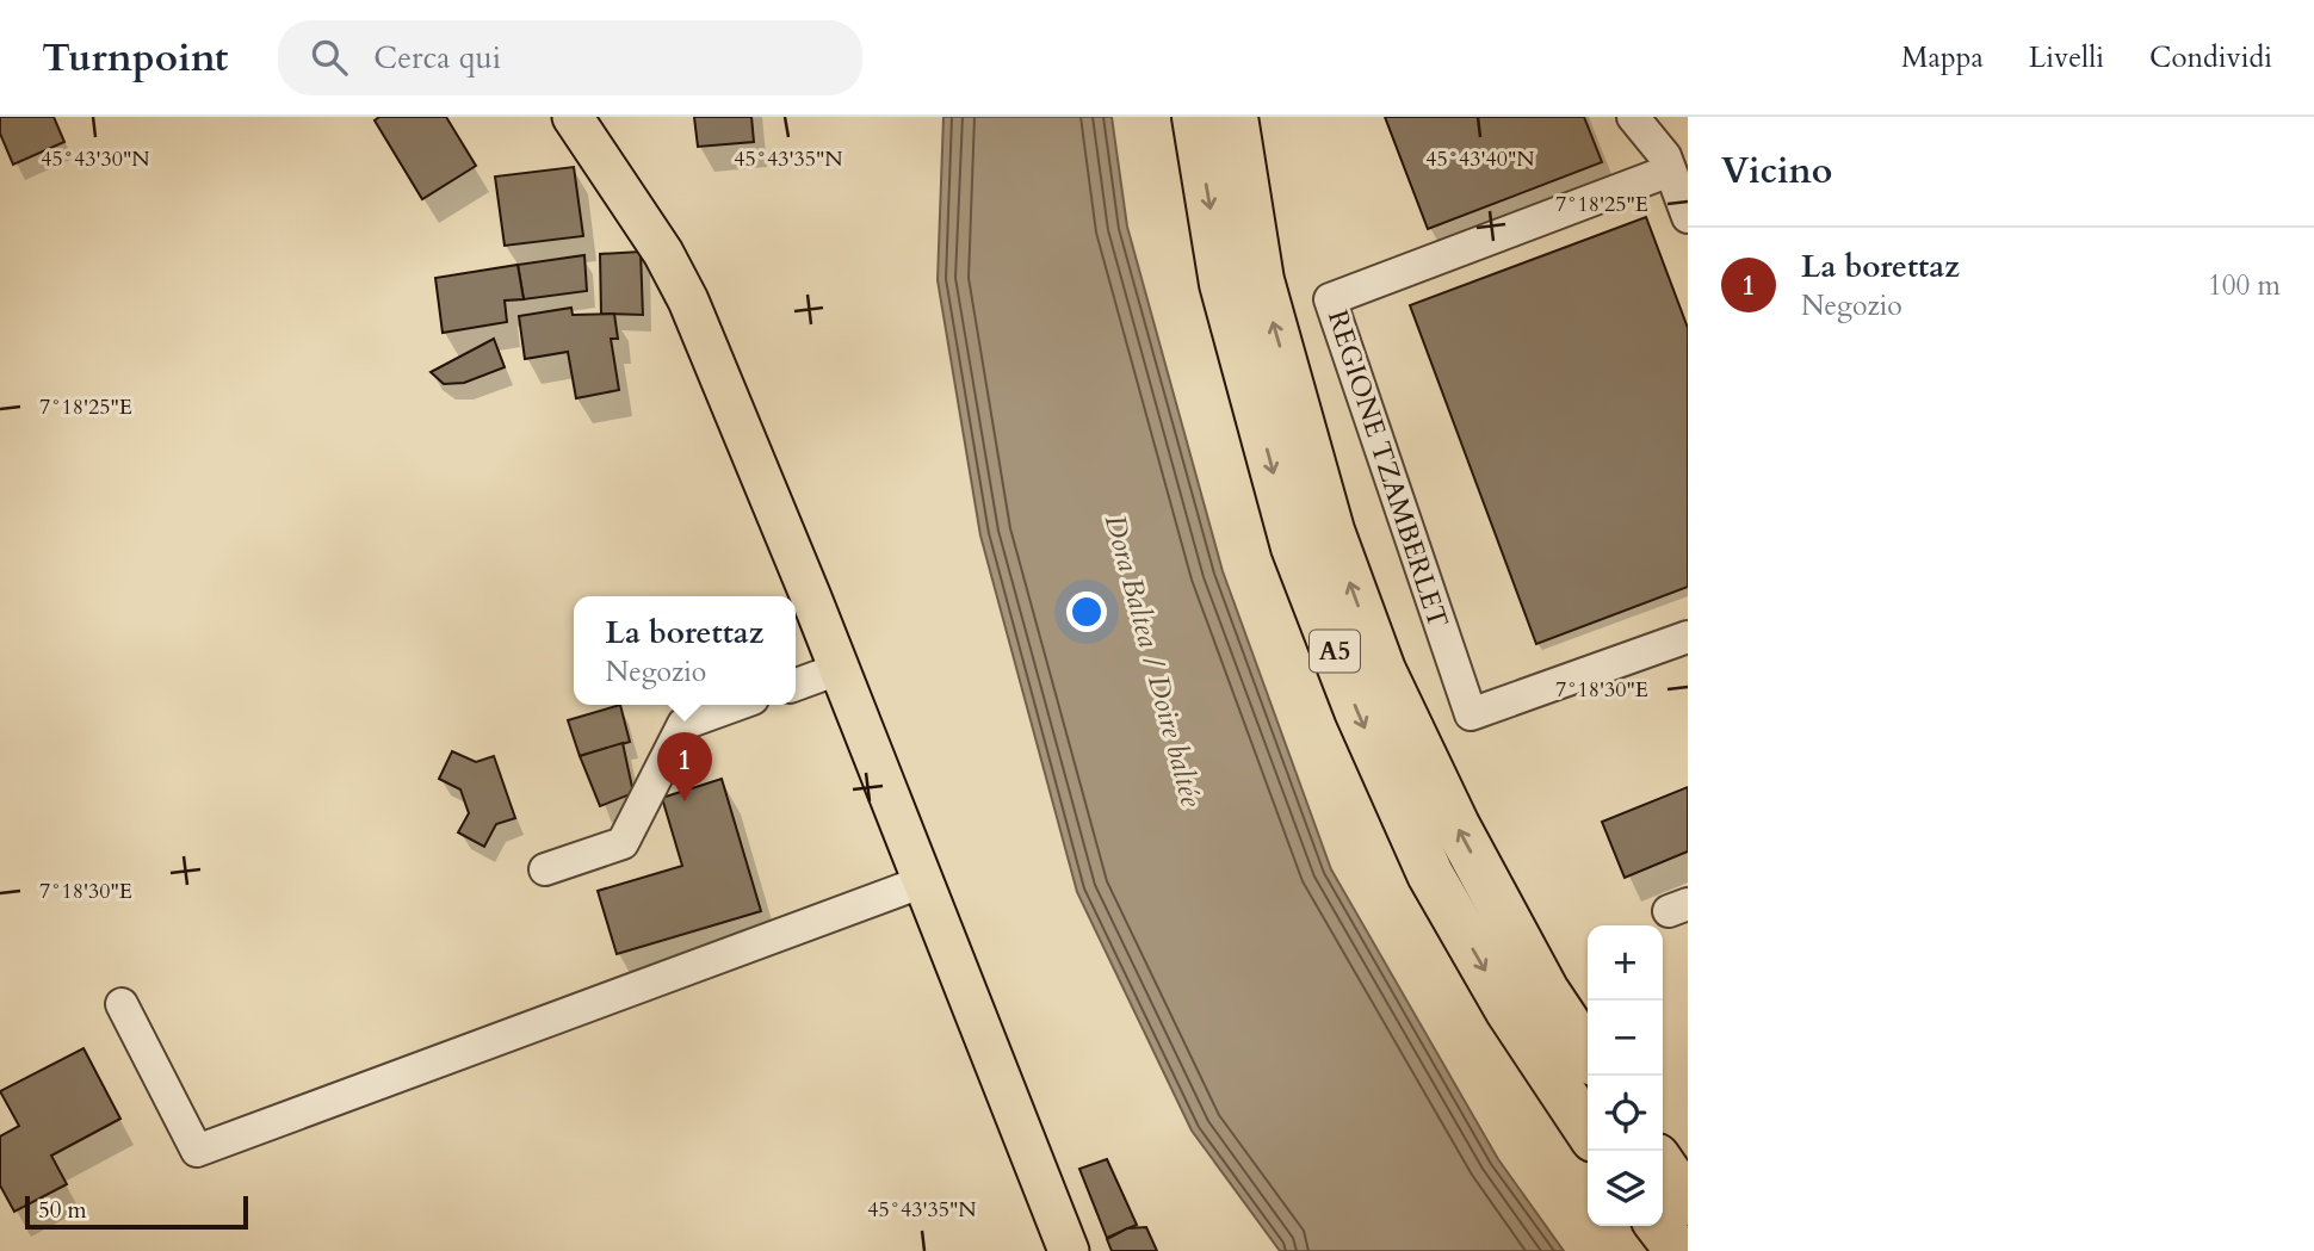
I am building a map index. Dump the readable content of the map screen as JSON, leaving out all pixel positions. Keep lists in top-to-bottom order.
{
  "streets": {
    "highway": ["A5"],
    "street": ["REGIONE TZAMBERLET"]
  },
  "water": ["Dora Baltea / Doire baltée"],
  "scale_bar": "50 m",
  "page": {
    "header": "Turnpoint",
    "search": "Cerca qui",
    "nav": ["Mappa", "Livelli", "Condividi"],
    "heading": "Vicino",
    "list": [
      {
        "mark": "1",
        "name": "La borettaz",
        "note": "Negozio",
        "value": "100 m"
      }
    ],
    "popup": ["La borettaz", "Negozio"],
    "pins": "1",
    "map_buttons": ["+", "−"],
    "scale": "50 m"
  },
  "coordinates": [
    "45°43'30\"N",
    "45°43'35\"N",
    "45°43'40\"N",
    "7°18'25\"E",
    "7°18'30\"E"
  ]
}
